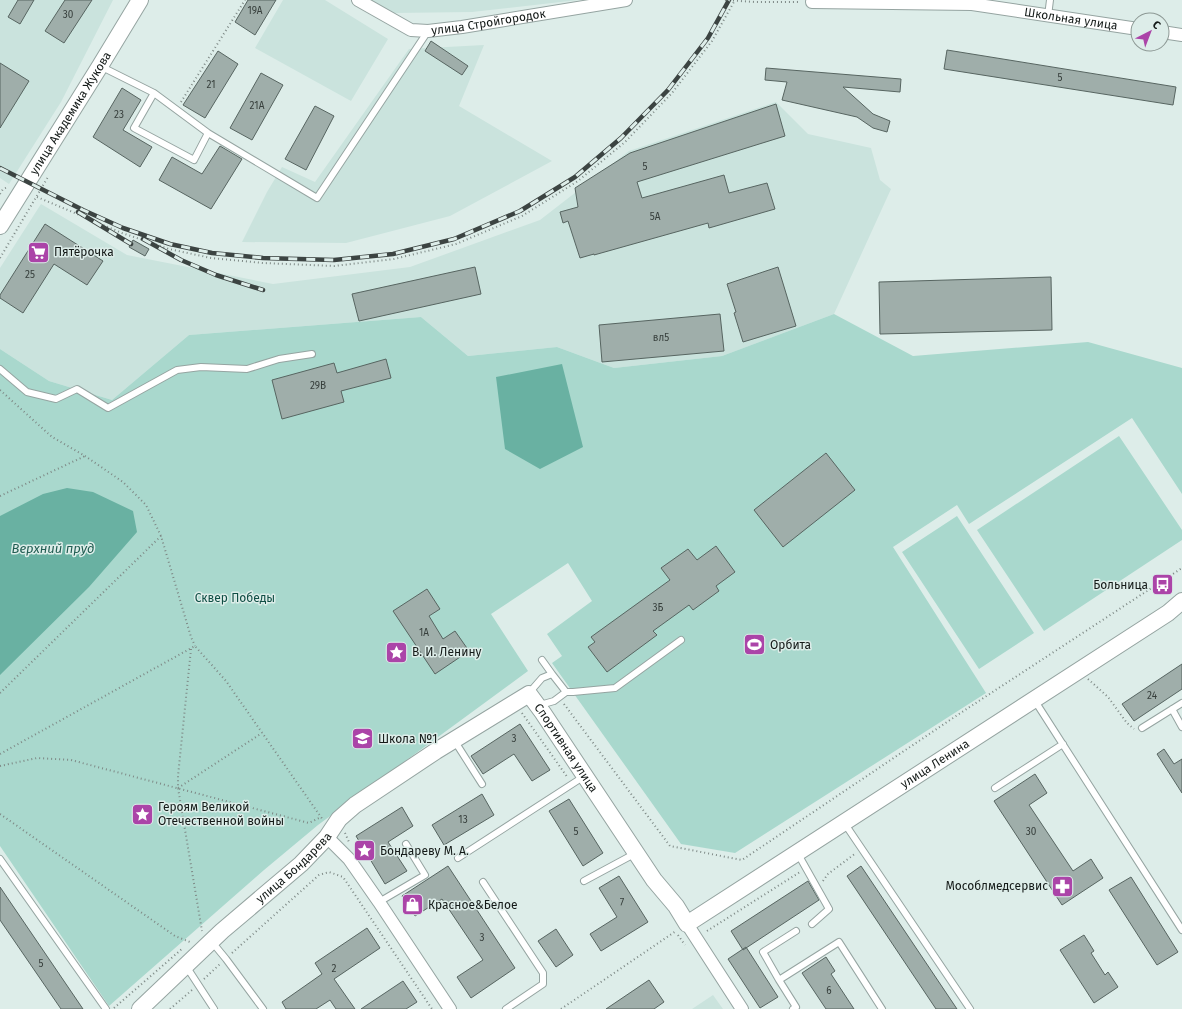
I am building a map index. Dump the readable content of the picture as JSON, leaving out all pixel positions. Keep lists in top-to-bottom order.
{
  "streets": {
    "street": [
      "Школьная улица",
      "улица Стройгородок",
      "улица Академика Жукова",
      "Спортивная улица",
      "улица Ленина",
      "улица Бондарева"
    ]
  },
  "crossings": [
    ["Спортивная улица", "улица Ленина"],
    ["Спортивная улица", "улица Бондарева"]
  ],
  "water": ["Верхний пруд"],
  "parks": ["Сквер Победы"],
  "places": {
    "supermarket": ["Пятёрочка"],
    "bus stop": ["Больница"],
    "sports": ["Орбита"],
    "place": ["В. И. Ленину", "Героям Великой Отечественной войны", "Бондареву М. А."],
    "school or university": ["Школа №1"],
    "pharmacy": ["Мособлмедсервис"],
    "shop": ["Красное&Белое"]
  },
  "house_numbers": [
    "19А",
    "30",
    "5",
    "21",
    "21А",
    "23",
    "5",
    "5А",
    "25",
    "вл5",
    "29В",
    "3Б",
    "1А",
    "24",
    "3",
    "13",
    "5",
    "30",
    "7",
    "3",
    "5",
    "2",
    "6"
  ],
  "north": "top right"
}
